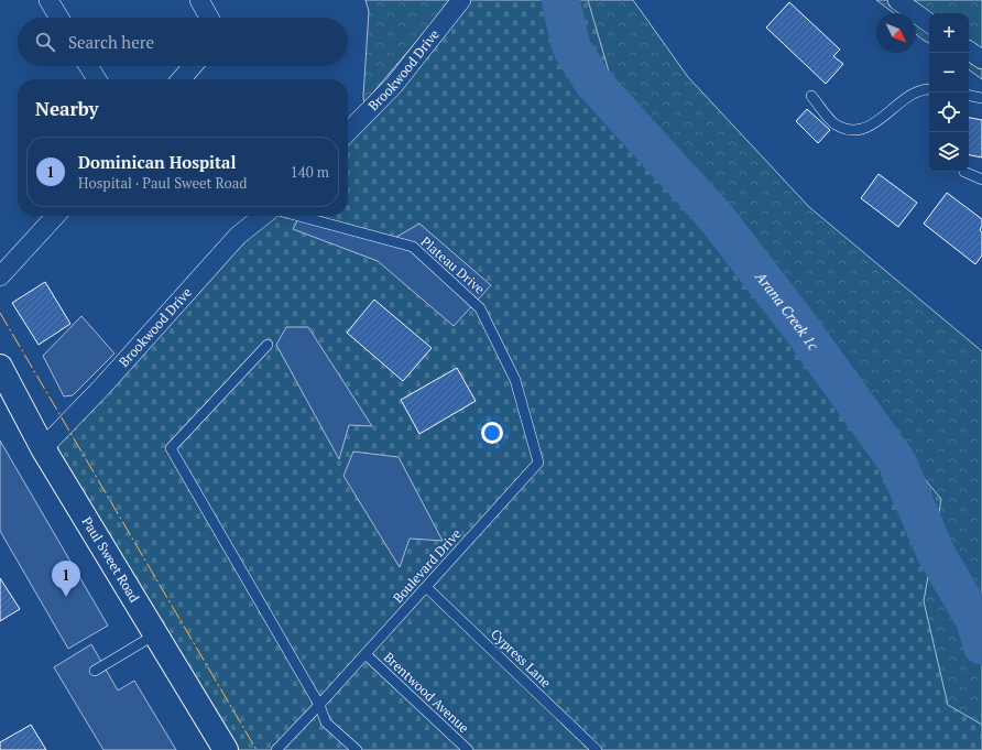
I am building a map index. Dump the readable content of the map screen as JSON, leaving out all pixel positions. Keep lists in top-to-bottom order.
{
  "streets": {
    "street": ["Brookwood Drive", "Paul Sweet Road"],
    "lane": [
      "Plateau Drive",
      "Boulevard Drive",
      "Cypress Lane",
      "Brentwood Avenue"
    ]
  },
  "crossings": [
    ["Brookwood Drive", "Paul Sweet Road"],
    ["Plateau Drive", "Boulevard Drive"],
    ["Boulevard Drive", "Cypress Lane"],
    ["Boulevard Drive", "Brentwood Avenue"]
  ],
  "water": ["Arana Creek 1c"],
  "north": "bottom right",
  "page": {
    "map_buttons": ["+", "−"],
    "search": "Search here",
    "heading": "Nearby",
    "list": [
      {
        "mark": "1",
        "name": "Dominican Hospital",
        "note": "Hospital · Paul Sweet Road",
        "value": "140 m"
      }
    ],
    "pins": "1"
  }
}
